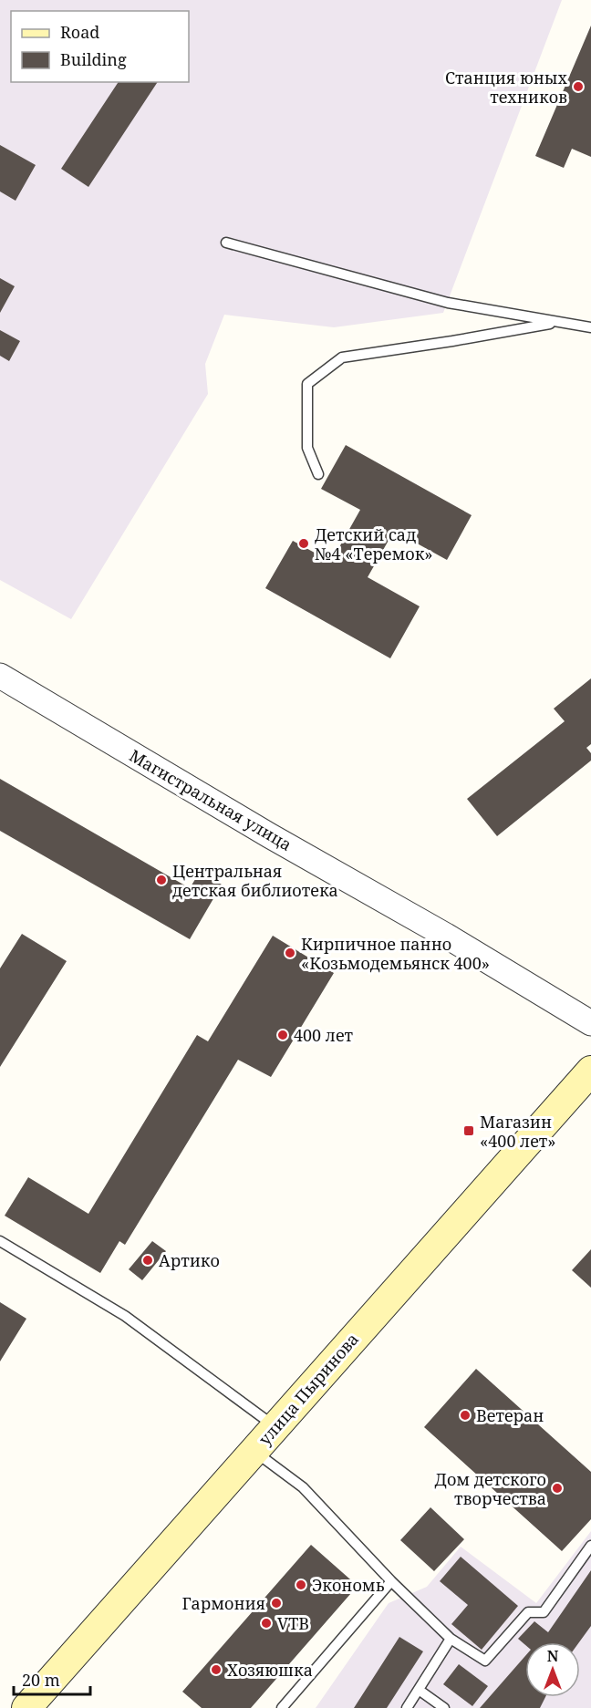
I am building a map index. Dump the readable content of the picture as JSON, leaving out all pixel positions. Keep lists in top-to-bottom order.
{
  "streets": {
    "main road": ["улица Пыринова"],
    "street": ["Магистральная улица"]
  },
  "places": {
    "other": [
      "Станция юных техников",
      "Детский сад №4 «Теремок»",
      "Центральная детская библиотека",
      "Кирпичное панно «Козьмодемьянск 400»",
      "400 лет",
      "Артико",
      "Ветеран",
      "Дом детского творчества",
      "Экономь",
      "Гармония",
      "VTB",
      "Хозяюшка"
    ],
    "transit": ["Магазин «400 лет»"]
  },
  "legend": ["Road", "Building"],
  "scale_bar": "20 m",
  "north": "top"
}
